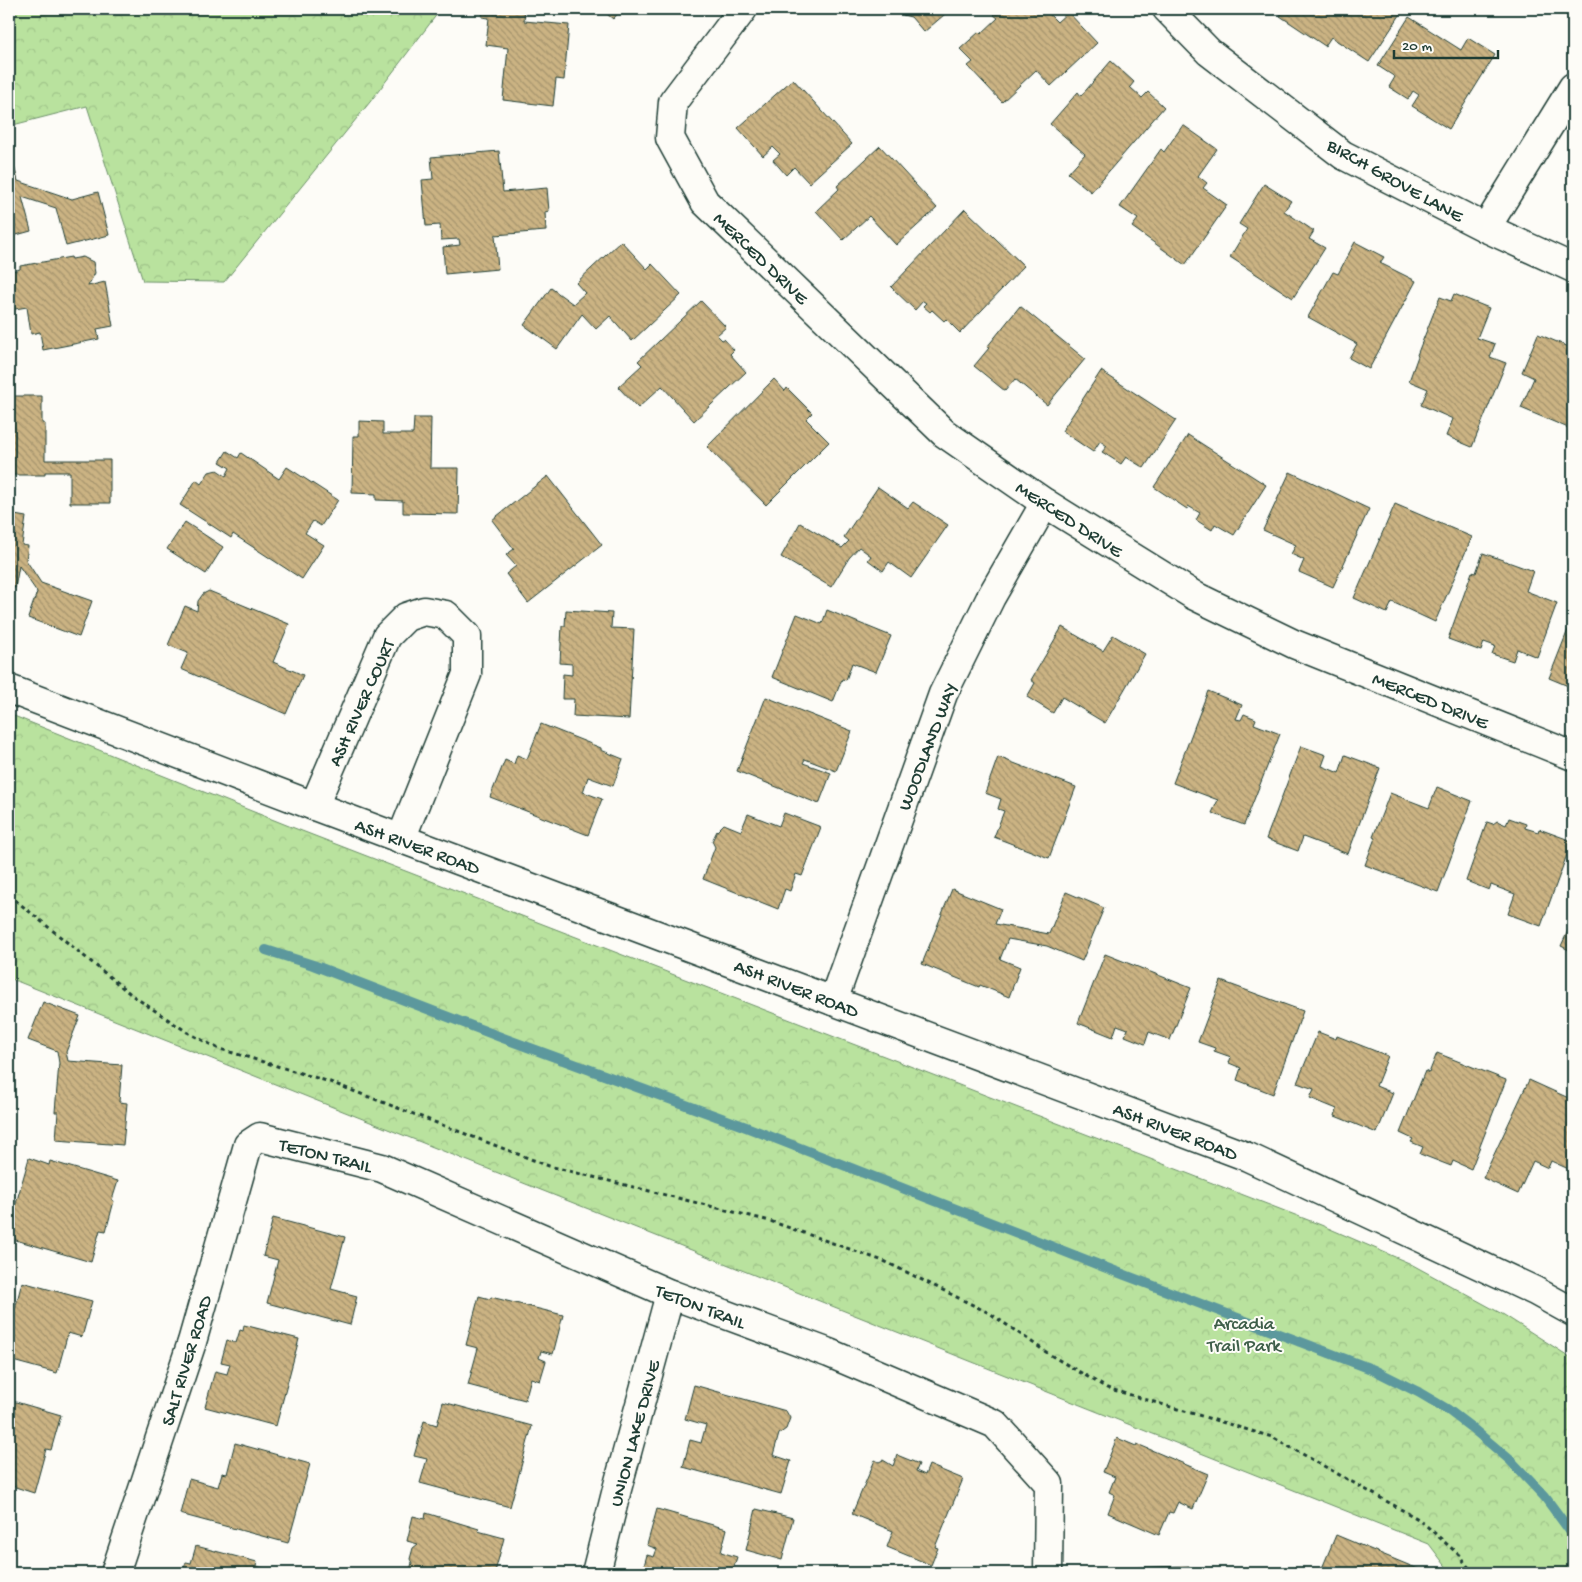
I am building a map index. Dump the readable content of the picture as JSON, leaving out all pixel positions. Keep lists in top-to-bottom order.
{
  "streets": {
    "street": [
      "BIRCH GROVE LANE",
      "MERCED DRIVE",
      "ASH RIVER COURT",
      "WOODLAND WAY",
      "ASH RIVER ROAD",
      "TETON TRAIL",
      "SALT RIVER ROAD",
      "UNION LAKE DRIVE"
    ]
  },
  "crossings": [
    ["MERCED DRIVE", "WOODLAND WAY"],
    ["ASH RIVER COURT", "ASH RIVER ROAD"],
    ["WOODLAND WAY", "ASH RIVER ROAD"],
    ["TETON TRAIL", "SALT RIVER ROAD"],
    ["TETON TRAIL", "UNION LAKE DRIVE"]
  ],
  "parks": ["Arcadia Trail Park"],
  "scale_bar": "20 m"
}
